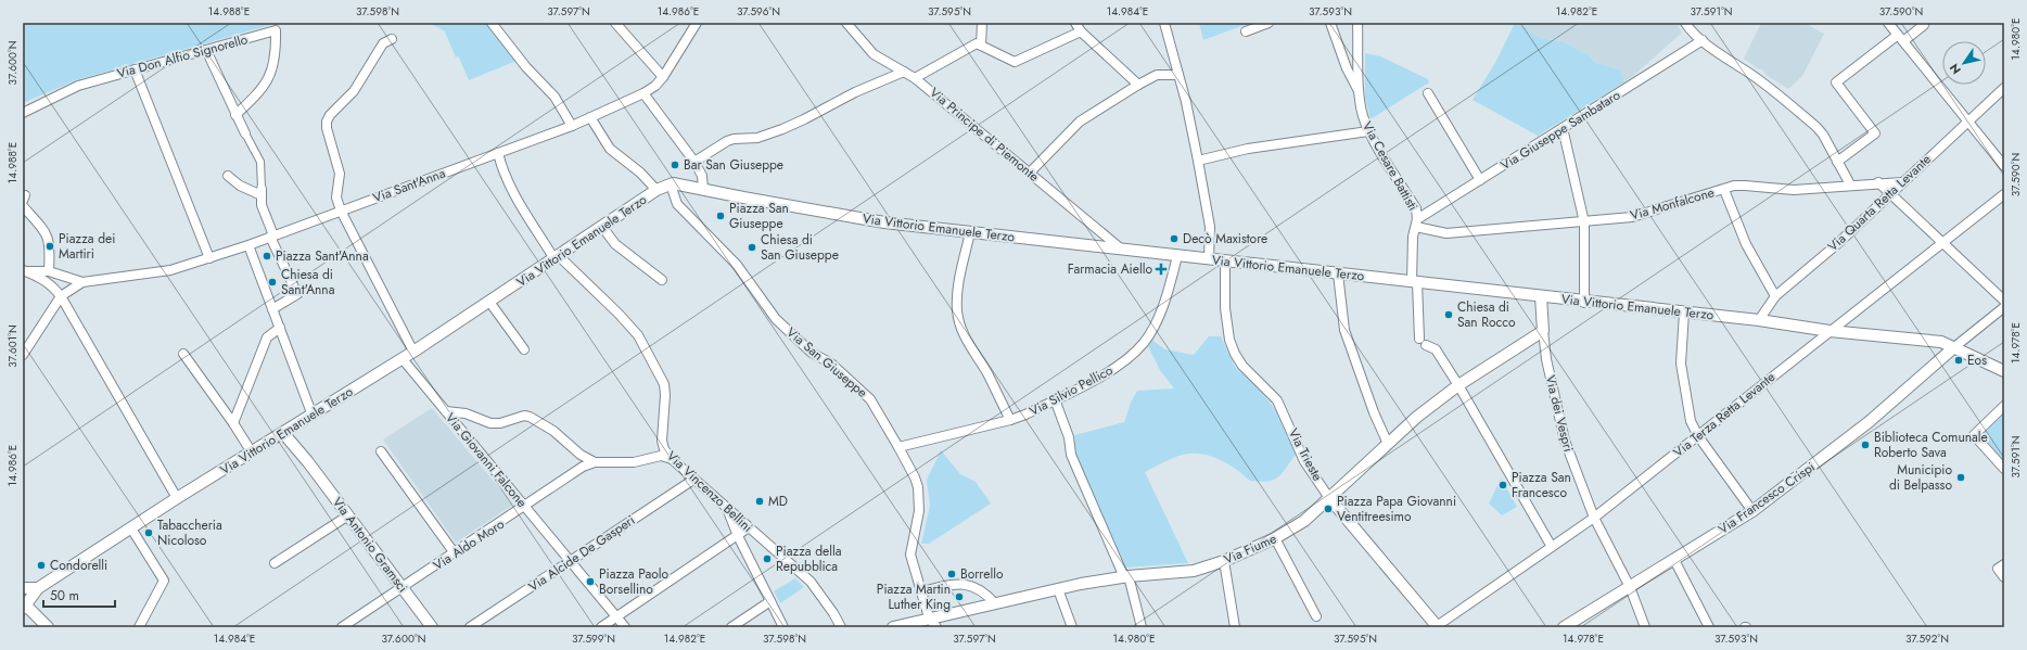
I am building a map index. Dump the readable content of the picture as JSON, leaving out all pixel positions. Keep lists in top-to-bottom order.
{
  "streets": {
    "street": [
      "Via Don Alfio Signorello",
      "Via Giuseppe Sambataro",
      "Via Principe di Piemonte",
      "Via Cesare Battisti",
      "Via Sant'Anna",
      "Via Quarta Retta Levante",
      "Via Monfalcone",
      "Via Vittorio Emanuele Terzo",
      "Via San Giuseppe",
      "Via Silvio Pellico",
      "Via dei Vespri",
      "Via Terza Retta Levante",
      "Via Trieste",
      "Via Giovanni Falcone",
      "Via Vincenzo Bellini",
      "Via Francesco Crispi",
      "Via Antonio Gramsci",
      "Via Aldo Moro",
      "Via Fiume",
      "Via Alcide De Gasperi"
    ]
  },
  "crossings": [
    ["Via Giuseppe Sambataro", "Via Cesare Battisti"],
    ["Via Giuseppe Sambataro", "Via Monfalcone"],
    ["Via Principe di Piemonte", "Via Vittorio Emanuele Terzo"],
    ["Via Cesare Battisti", "Via Monfalcone"],
    ["Via Cesare Battisti", "Via Vittorio Emanuele Terzo"],
    ["Via Cesare Battisti", "Via Fiume"],
    ["Via Sant'Anna", "Via Vincenzo Bellini"],
    ["Via Quarta Retta Levante", "Via Monfalcone"],
    ["Via Quarta Retta Levante", "Via Vittorio Emanuele Terzo"],
    ["Via Vittorio Emanuele Terzo", "Via San Giuseppe"],
    ["Via Vittorio Emanuele Terzo", "Via Silvio Pellico"],
    ["Via Vittorio Emanuele Terzo", "Via Terza Retta Levante"],
    ["Via Vittorio Emanuele Terzo", "Via Trieste"],
    ["Via Vittorio Emanuele Terzo", "Via Giovanni Falcone"],
    ["Via Vittorio Emanuele Terzo", "Via Vincenzo Bellini"],
    ["Via Vittorio Emanuele Terzo", "Via Francesco Crispi"],
    ["Via Vittorio Emanuele Terzo", "Via Antonio Gramsci"],
    ["Via San Giuseppe", "Via Silvio Pellico"],
    ["Via San Giuseppe", "Via Fiume"],
    ["Via dei Vespri", "Via Terza Retta Levante"],
    ["Via dei Vespri", "Via Francesco Crispi"],
    ["Via dei Vespri", "Via Fiume"],
    ["Via Terza Retta Levante", "Via Trieste"],
    ["Via Trieste", "Via Fiume"],
    ["Via Giovanni Falcone", "Via Aldo Moro"],
    ["Via Giovanni Falcone", "Via Alcide De Gasperi"],
    ["Via Vincenzo Bellini", "Via Alcide De Gasperi"],
    ["Via Antonio Gramsci", "Via Aldo Moro"]
  ],
  "places": {
    "other": [
      "Bar San Giuseppe",
      "Piazza San Giuseppe",
      "Decò Maxistore",
      "Piazza dei Martiri",
      "Chiesa di San Giuseppe",
      "Piazza Sant'Anna",
      "Chiesa di Sant'Anna",
      "Chiesa di San Rocco",
      "Eos",
      "Biblioteca Comunale Roberto Sava",
      "Municipio di Belpasso",
      "Piazza San Francesco",
      "MD",
      "Piazza Papa Giovanni Ventitreesimo",
      "Tabaccheria Nicoloso",
      "Piazza della Repubblica",
      "Condorelli",
      "Borrello",
      "Piazza Paolo Borsellino",
      "Piazza Martin Luther King"
    ],
    "health": ["Farmacia Aiello"]
  },
  "scale_bar": "50 m",
  "north": "bottom left",
  "coordinates": [
    "14.988°E",
    "37.598°N",
    "37.597°N",
    "14.986°E",
    "37.596°N",
    "37.595°N",
    "14.984°E",
    "37.593°N",
    "14.982°E",
    "37.591°N",
    "37.590°N",
    "14.980°E",
    "37.600°N",
    "14.978°E",
    "37.601°N",
    "37.599°N",
    "37.592°N"
  ]
}
